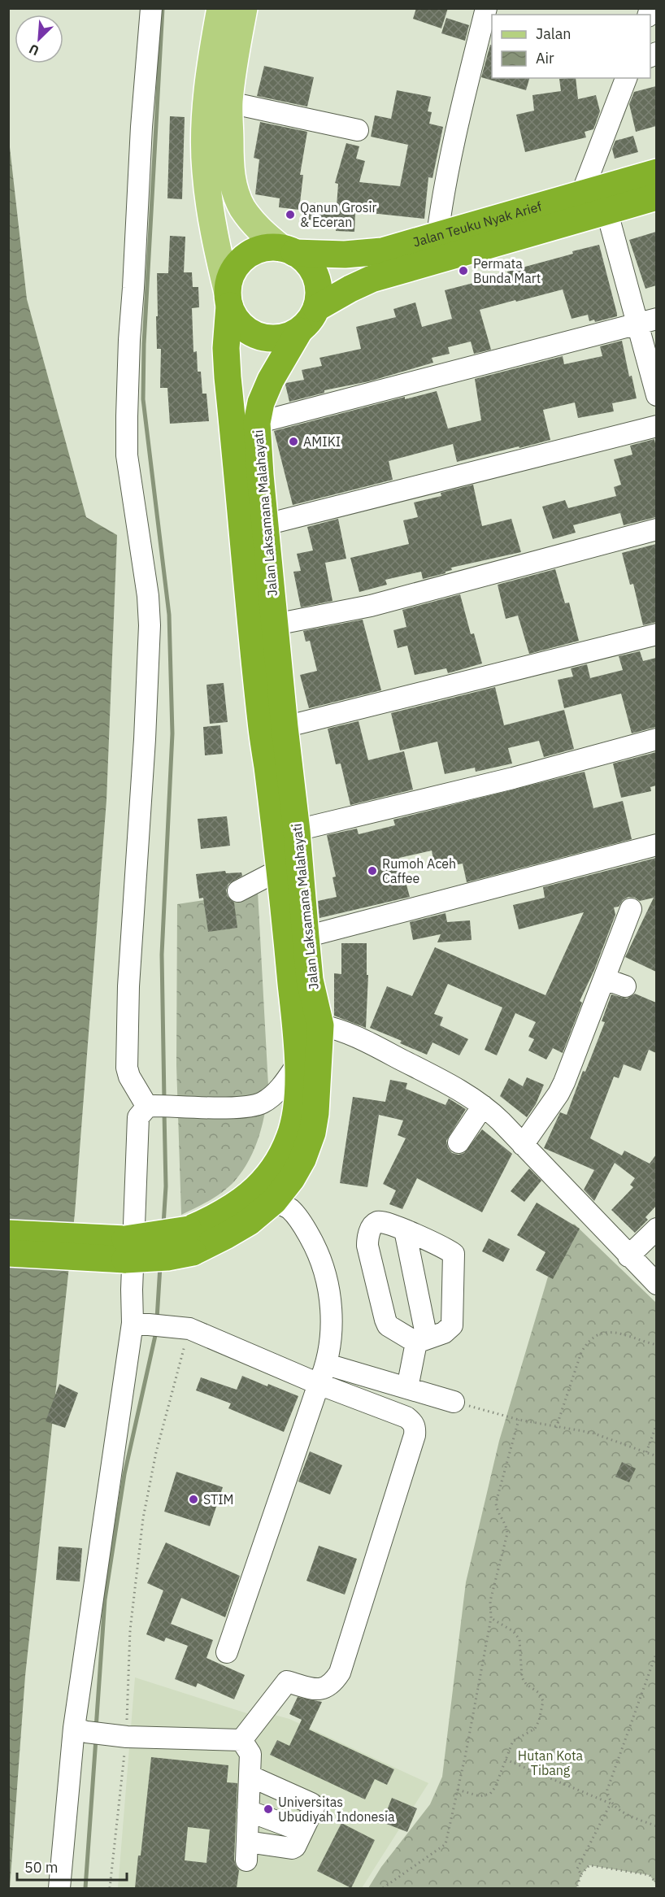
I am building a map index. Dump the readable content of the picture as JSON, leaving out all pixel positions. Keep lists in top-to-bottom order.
{
  "streets": {
    "highway": ["Jalan Teuku Nyak Arief", "Jalan Laksamana Malahayati"]
  },
  "crossings": [
    ["Jalan Teuku Nyak Arief", "Jalan Laksamana Malahayati"]
  ],
  "parks": ["Hutan Kota Tibang"],
  "places": [
    "Qanun Grosir & Eceran",
    "Permata Bunda Mart",
    "AMIKI",
    "Rumoh Aceh Caffee",
    "STIM",
    "Universitas Ubudiyah Indonesia"
  ],
  "legend": ["Jalan", "Air"],
  "scale_bar": "50 m",
  "north": "bottom left"
}
